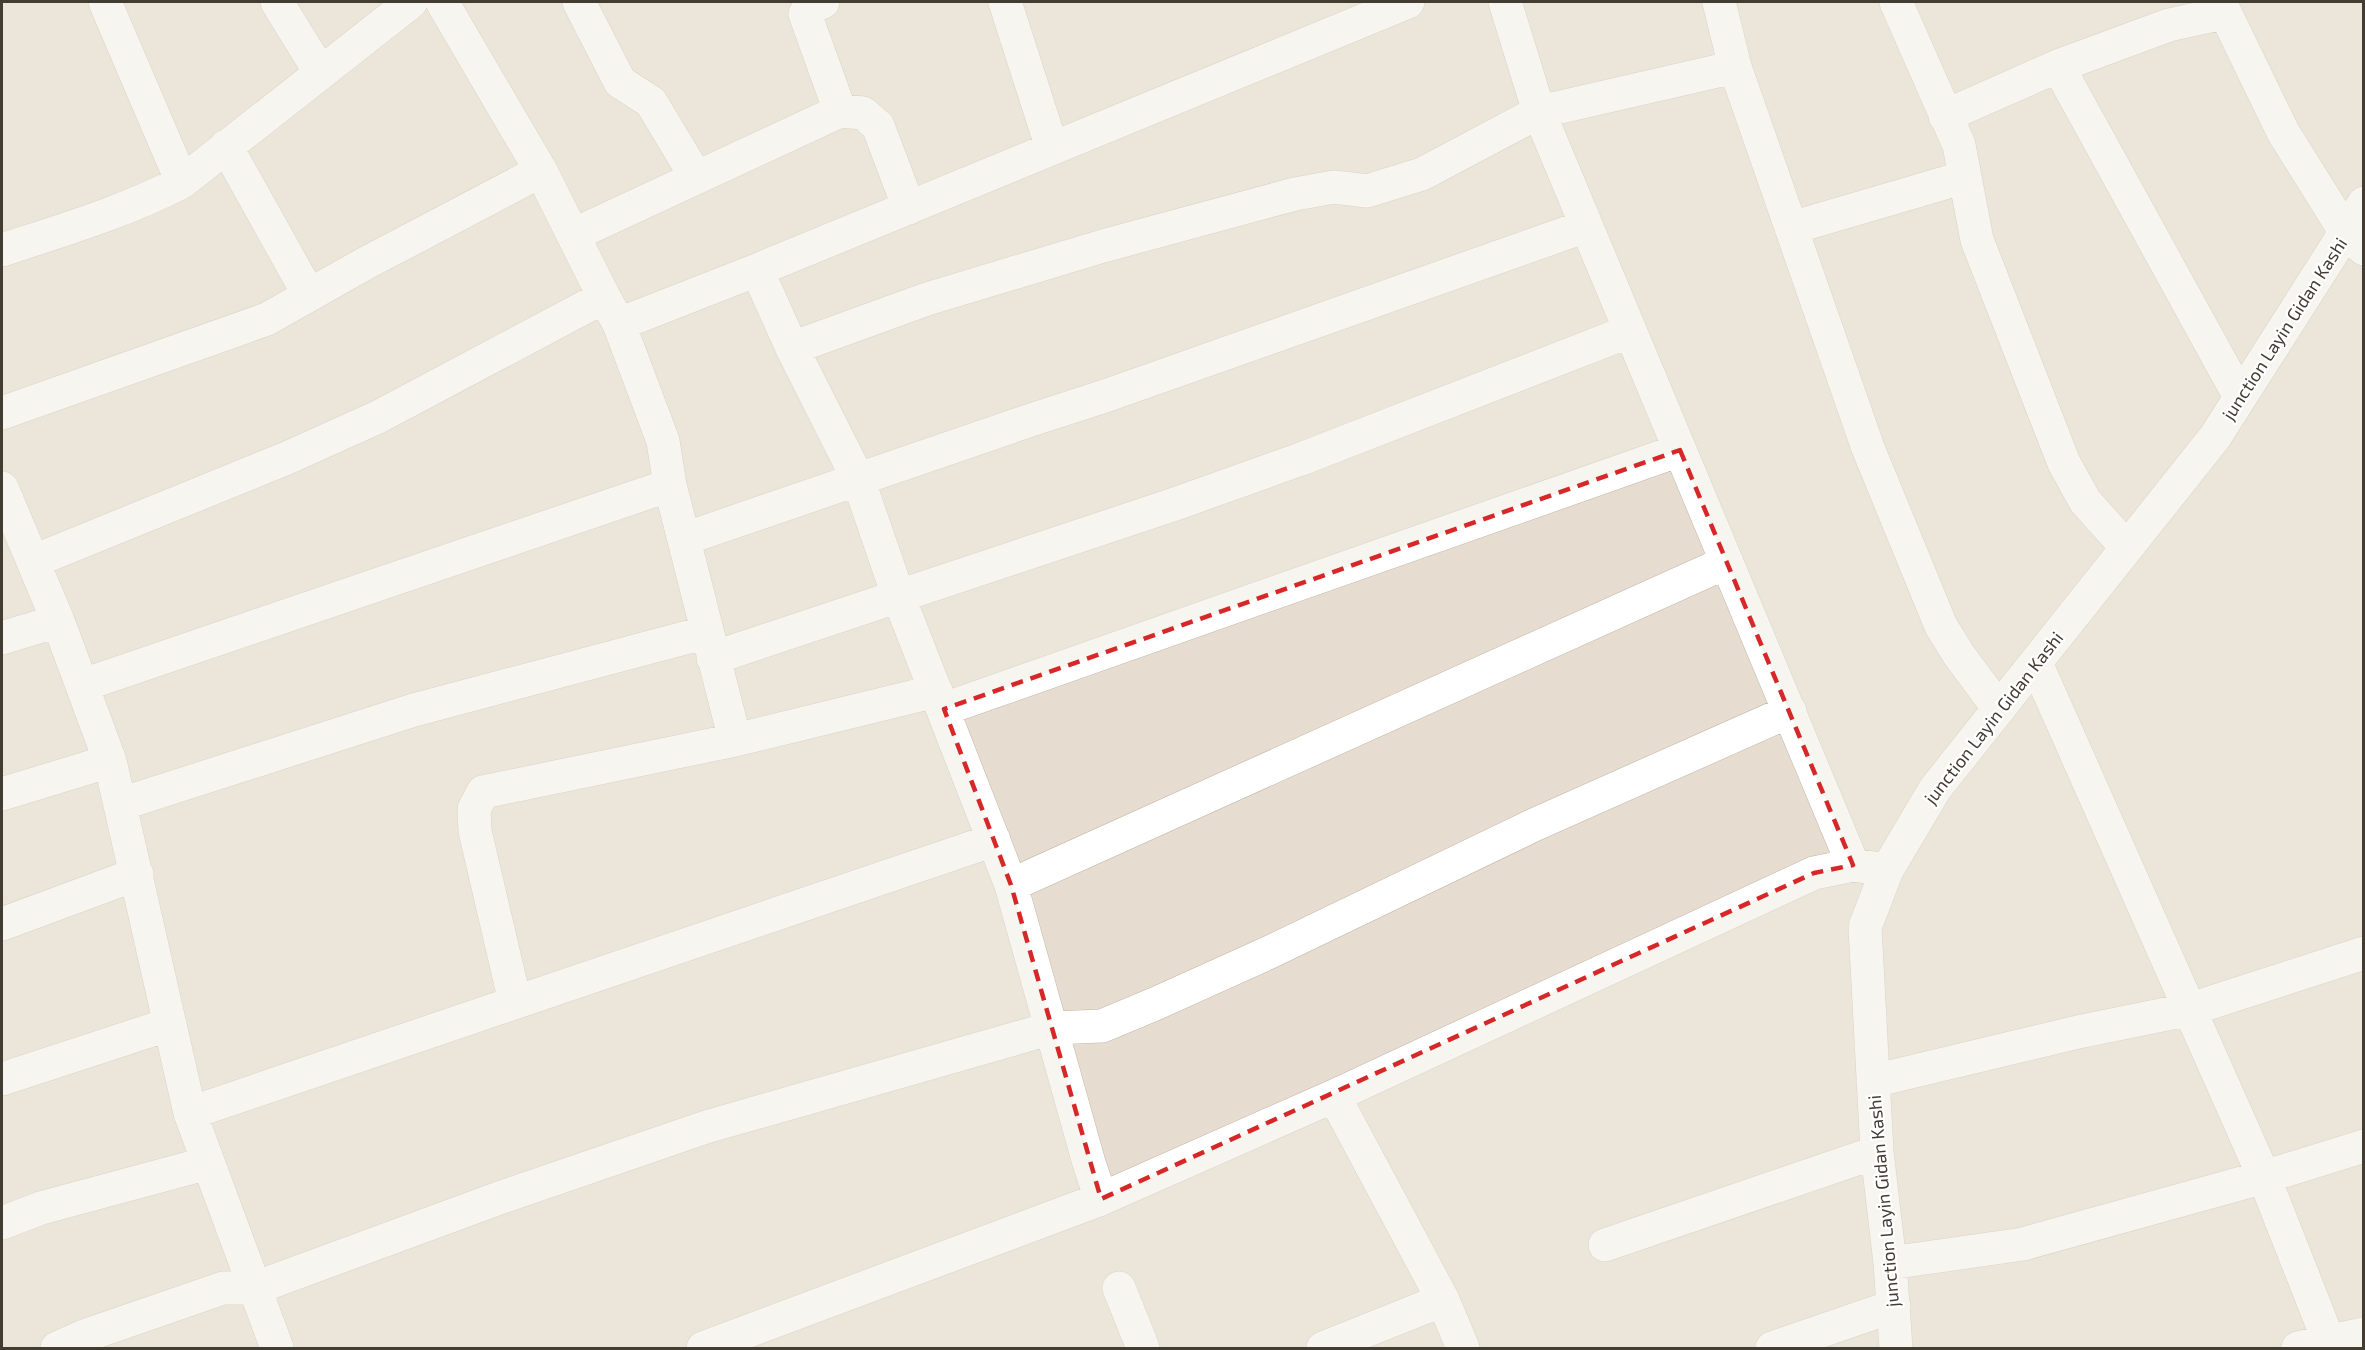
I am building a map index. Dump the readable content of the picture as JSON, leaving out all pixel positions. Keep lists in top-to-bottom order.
{
  "streets": {
    "street": ["junction Layin Gidan Kashi"]
  }
}
